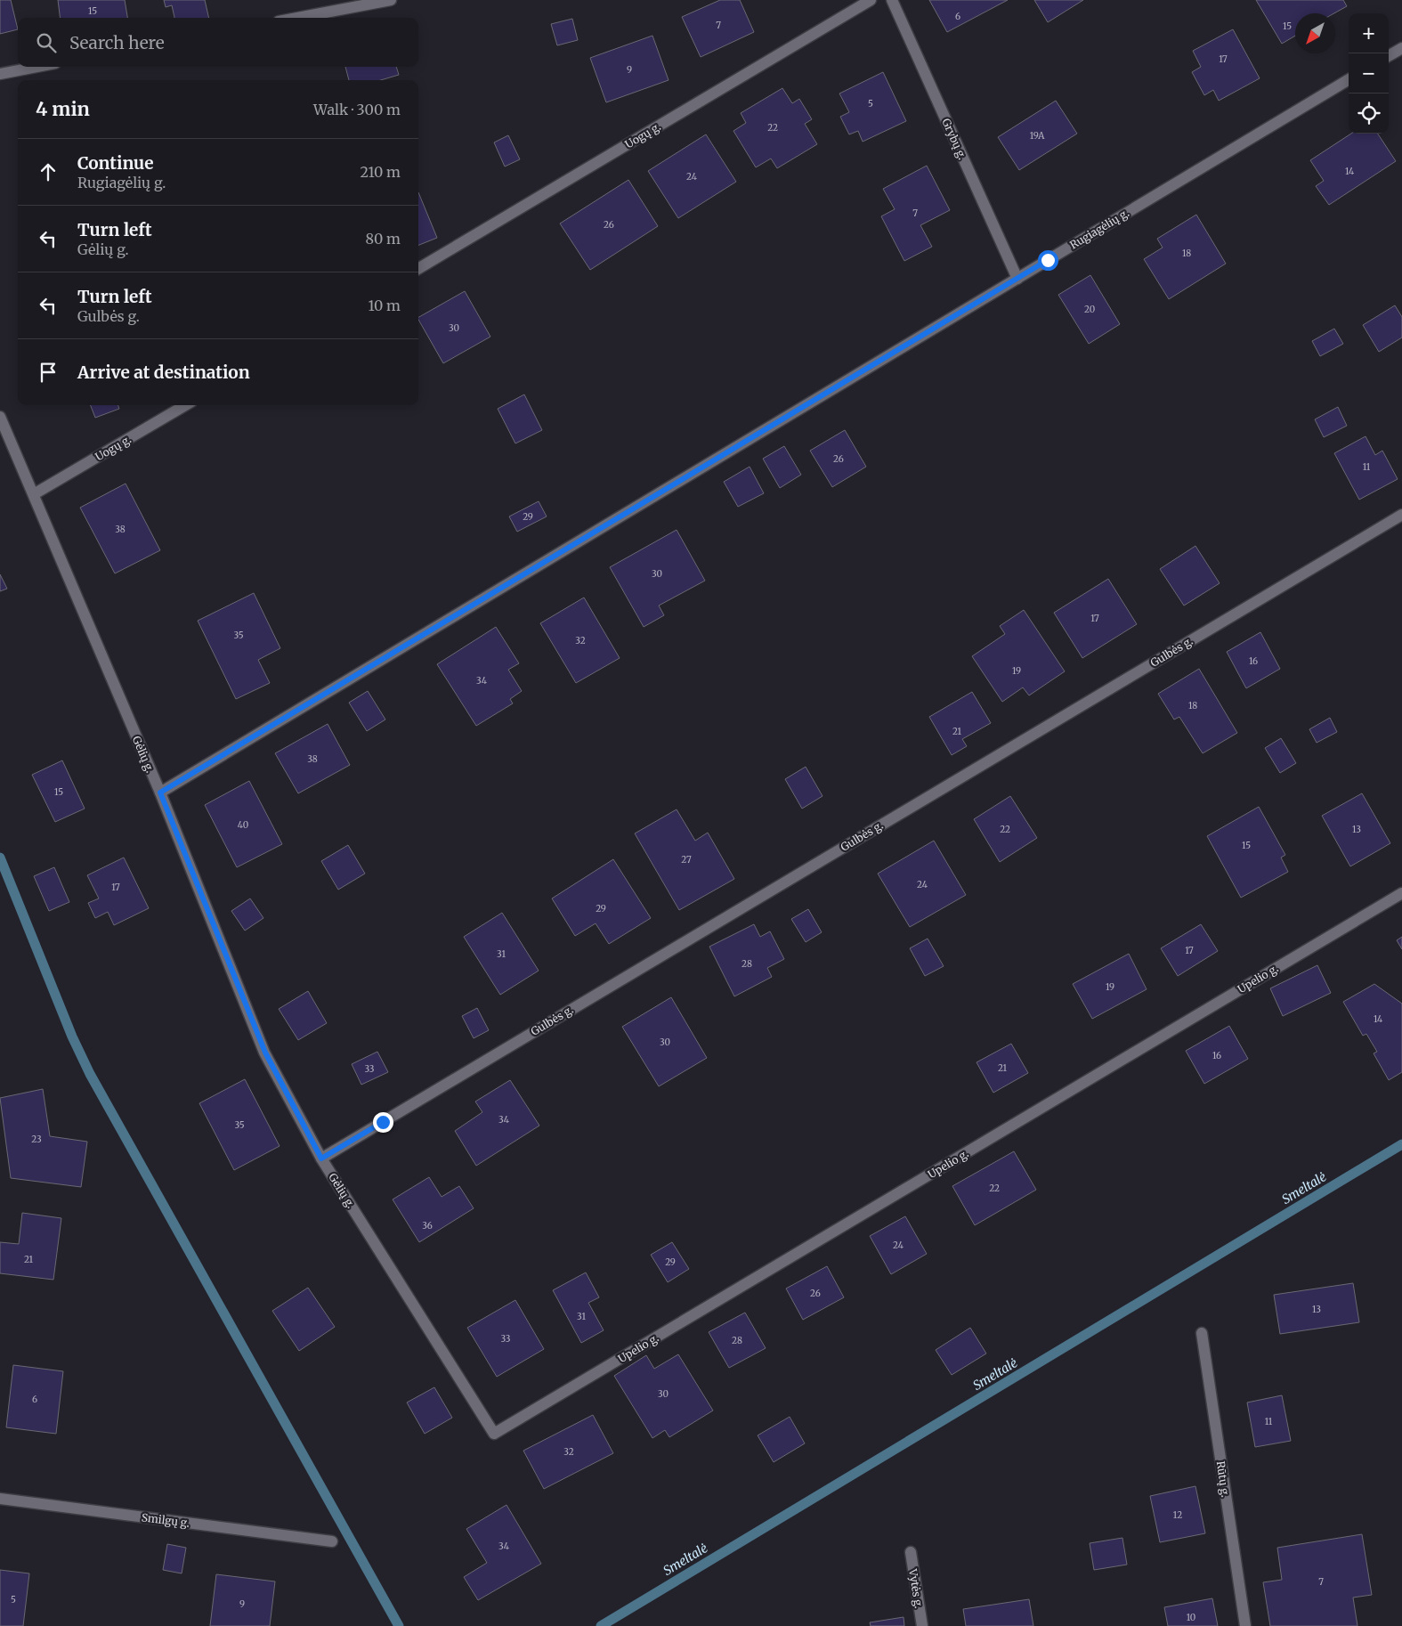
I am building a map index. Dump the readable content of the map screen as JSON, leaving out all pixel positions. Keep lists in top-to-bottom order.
{
  "streets": {
    "street": [
      "Uogų g.",
      "Grybų g.",
      "Rugiagėlių g.",
      "Gulbės g.",
      "Gėlių g.",
      "Upelio g.",
      "Rūtų g.",
      "Smilgų g.",
      "Vytės g."
    ]
  },
  "crossings": [
    ["Uogų g.", "Gėlių g."],
    ["Grybų g.", "Rugiagėlių g."],
    ["Rugiagėlių g.", "Gėlių g."],
    ["Gulbės g.", "Gėlių g."],
    ["Gėlių g.", "Upelio g."]
  ],
  "water": ["Smeltalė"],
  "house_numbers": [
    "15",
    "6",
    "7",
    "15",
    "17",
    "9",
    "5",
    "22",
    "19A",
    "14",
    "24",
    "7",
    "26",
    "18",
    "20",
    "30",
    "26",
    "11",
    "29",
    "38",
    "30",
    "17",
    "35",
    "32",
    "16",
    "19",
    "34",
    "18",
    "21",
    "38",
    "15",
    "40",
    "22",
    "13",
    "15",
    "27",
    "24",
    "17",
    "29",
    "17",
    "31",
    "28",
    "19",
    "14",
    "30",
    "16",
    "21",
    "33",
    "34",
    "35",
    "23",
    "22",
    "36",
    "24",
    "21",
    "29",
    "26",
    "13",
    "31",
    "33",
    "28",
    "30",
    "6",
    "11",
    "32",
    "12",
    "34",
    "7",
    "5",
    "9",
    "10"
  ],
  "north": "bottom left",
  "page": {
    "map_buttons": ["+", "−"],
    "search": "Search here",
    "heading": ["4 min", "Walk · 300 m"],
    "list": [
      ["Continue", "Rugiagėlių g.", "210 m"],
      ["Turn left", "Gėlių g.", "80 m"],
      ["Turn left", "Gulbės g.", "10 m"],
      "Arrive at destination"
    ]
  }
}
